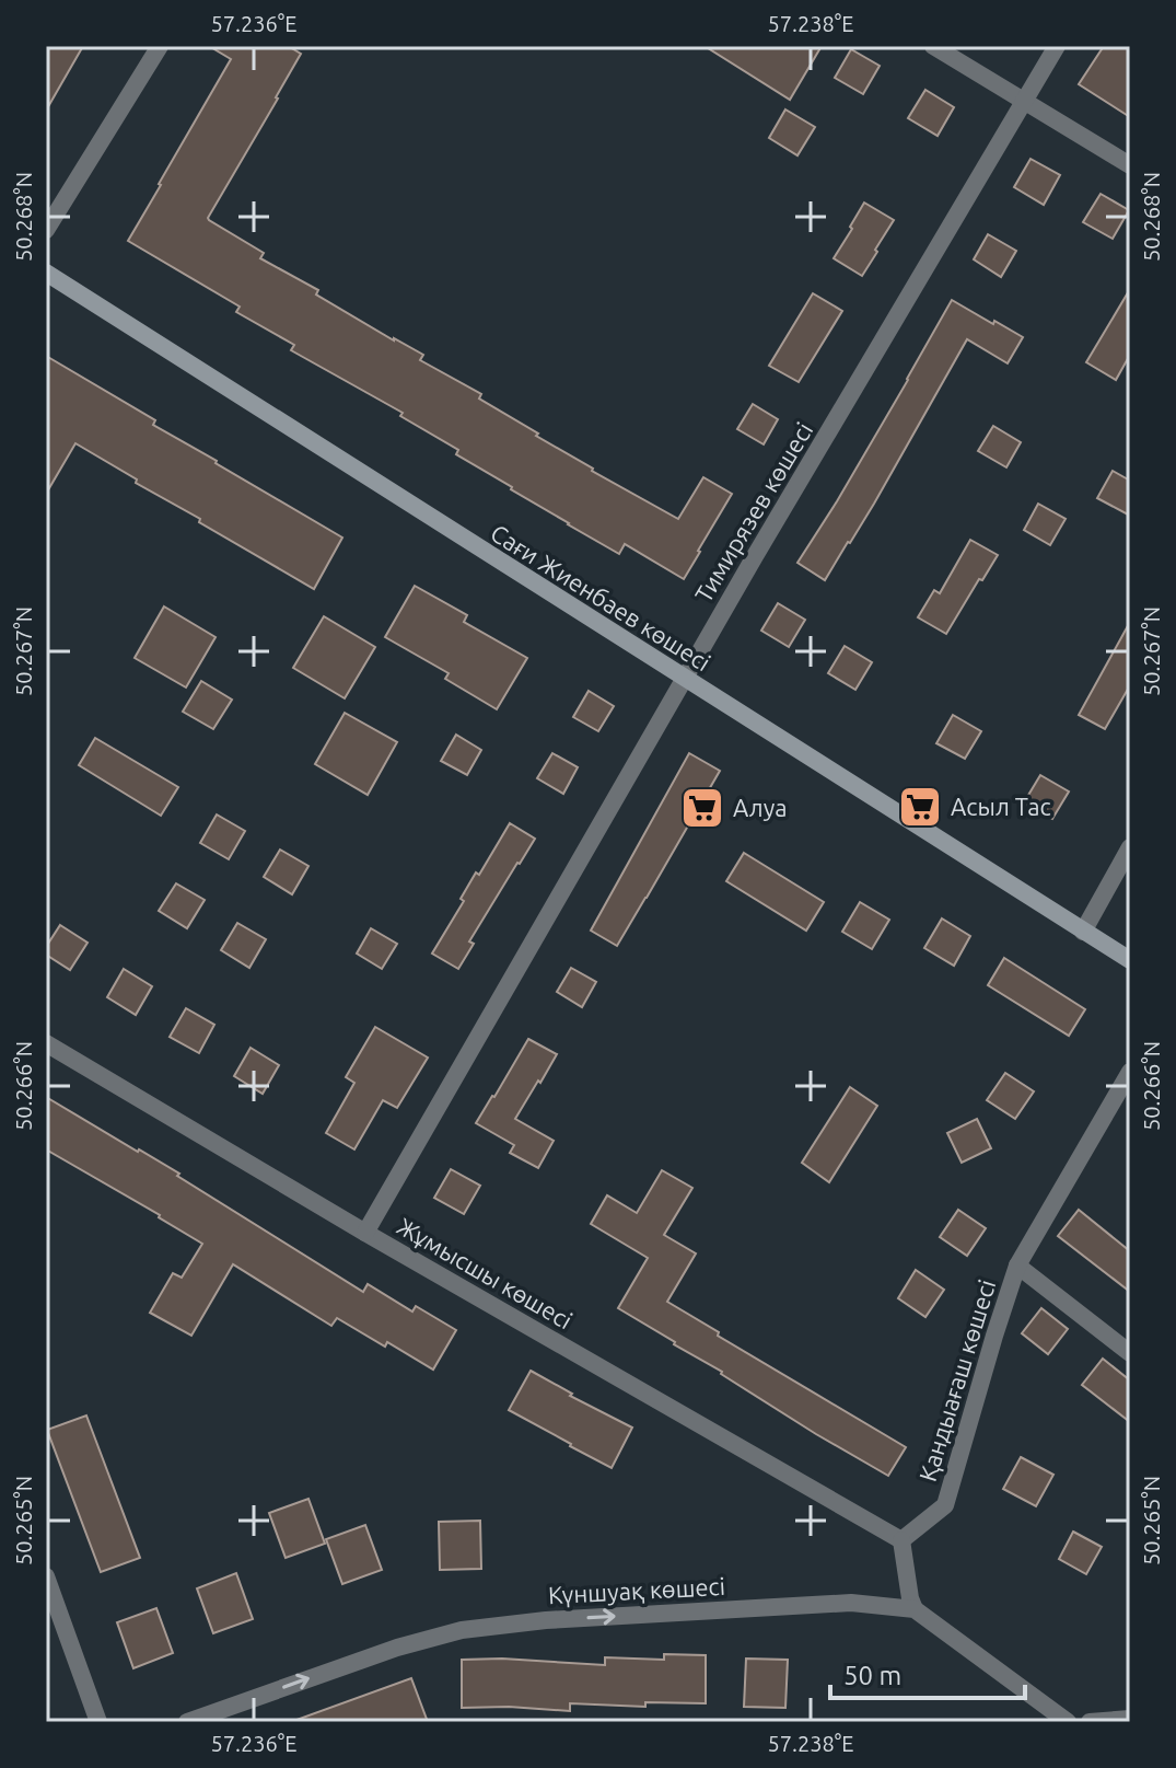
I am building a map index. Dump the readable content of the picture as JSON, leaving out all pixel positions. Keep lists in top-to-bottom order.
{
  "streets": {
    "main road": ["Сағи Жиенбаев көшесі"],
    "street": [
      "Тимирязев көшесі",
      "Жұмысшы көшесі",
      "Қандыағаш көшесі",
      "Күншуақ көшесі"
    ]
  },
  "crossings": [
    ["Тимирязев көшесі", "Сағи Жиенбаев көшесі"],
    ["Тимирязев көшесі", "Жұмысшы көшесі"],
    ["Жұмысшы көшесі", "Қандыағаш көшесі"]
  ],
  "one_way": ["Күншуақ көшесі"],
  "places": {
    "supermarket": ["Асыл Тас", "Алуа"]
  },
  "scale_bar": "50 m",
  "coordinates": [
    "57.236°E",
    "57.238°E",
    "50.268°N",
    "50.267°N",
    "50.266°N",
    "50.265°N"
  ]
}
